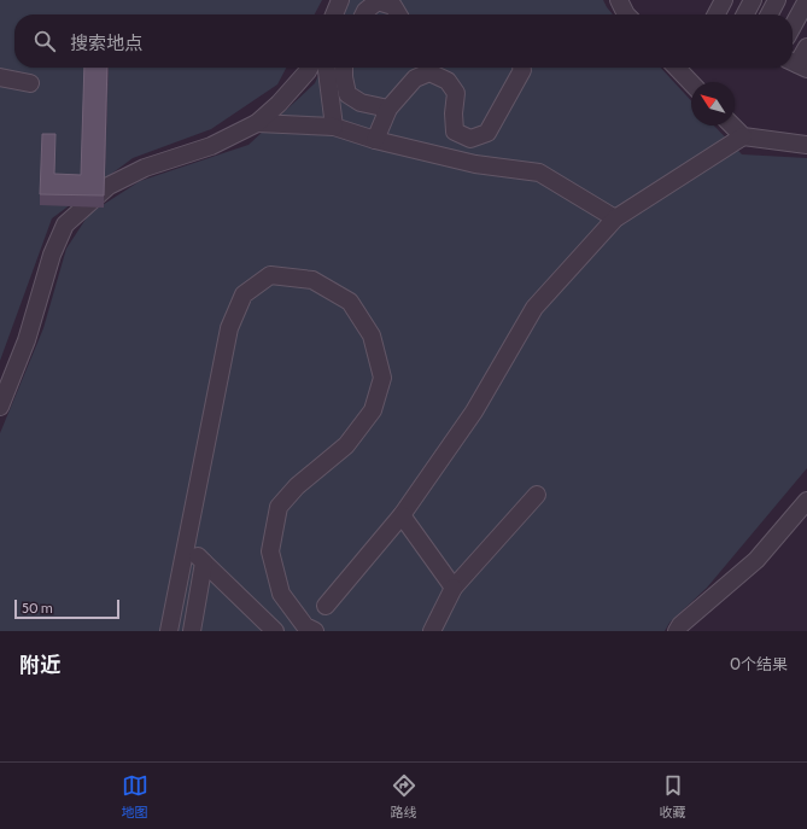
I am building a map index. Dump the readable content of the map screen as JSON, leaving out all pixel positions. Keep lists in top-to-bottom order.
{
  "scale_bar": "50 m",
  "north": "top left",
  "page": {
    "search": "搜索地点",
    "scale": "50 m",
    "heading": ["附近", "0个结果"],
    "nav": ["地图", "路线", "收藏"]
  }
}
